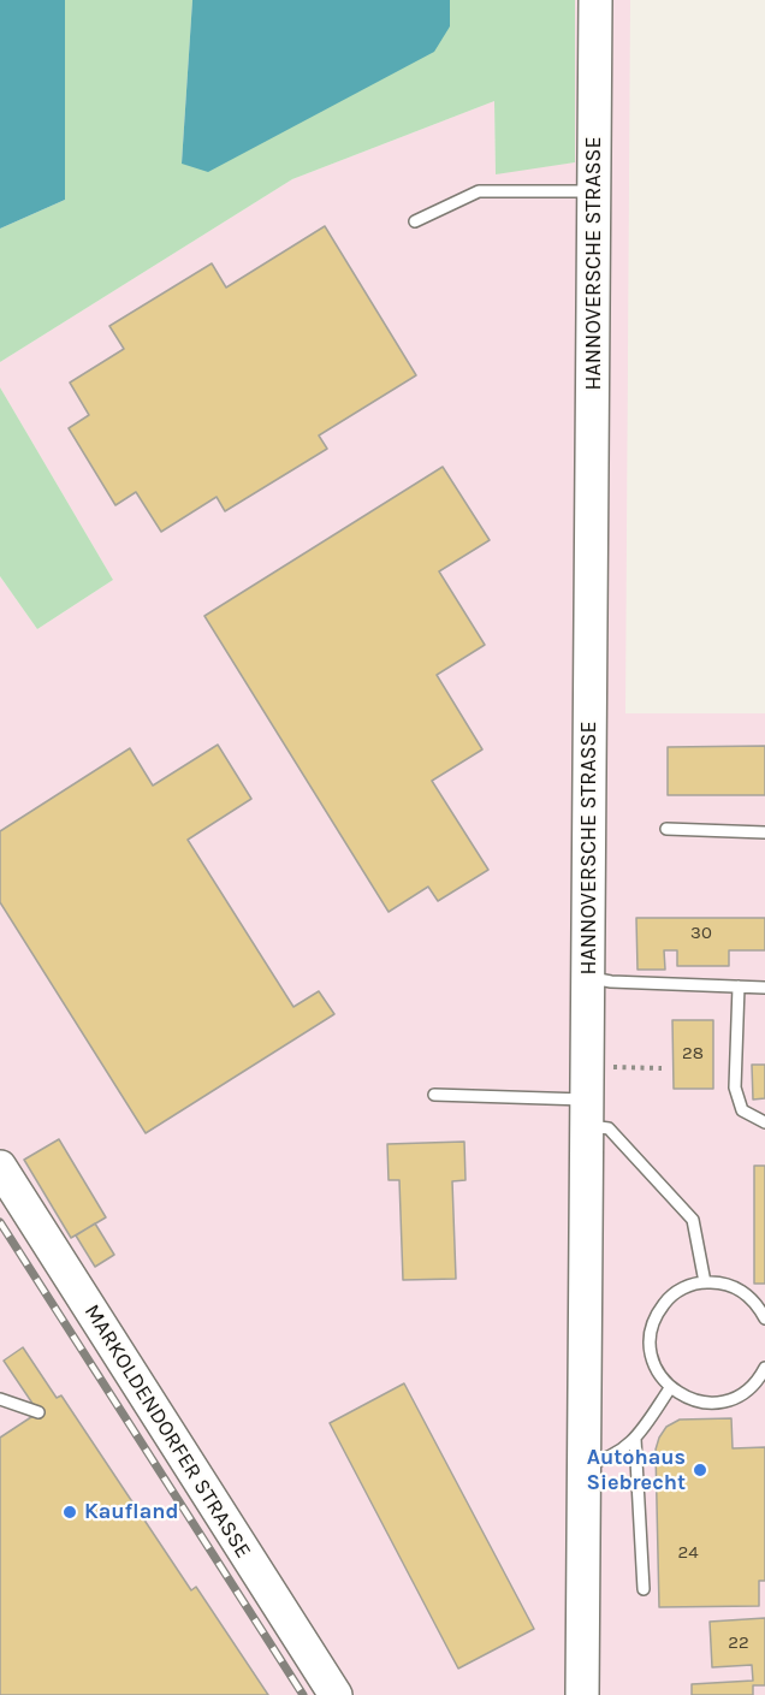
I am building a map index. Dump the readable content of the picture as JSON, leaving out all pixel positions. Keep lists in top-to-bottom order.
{
  "streets": {
    "main road": ["HANNOVERSCHE STRASSE", "MARKOLDENDORFER STRASSE"]
  },
  "places": ["Autohaus Siebrecht", "Kaufland"],
  "house_numbers": [
    "30",
    "28",
    "24",
    "22"
  ]
}
